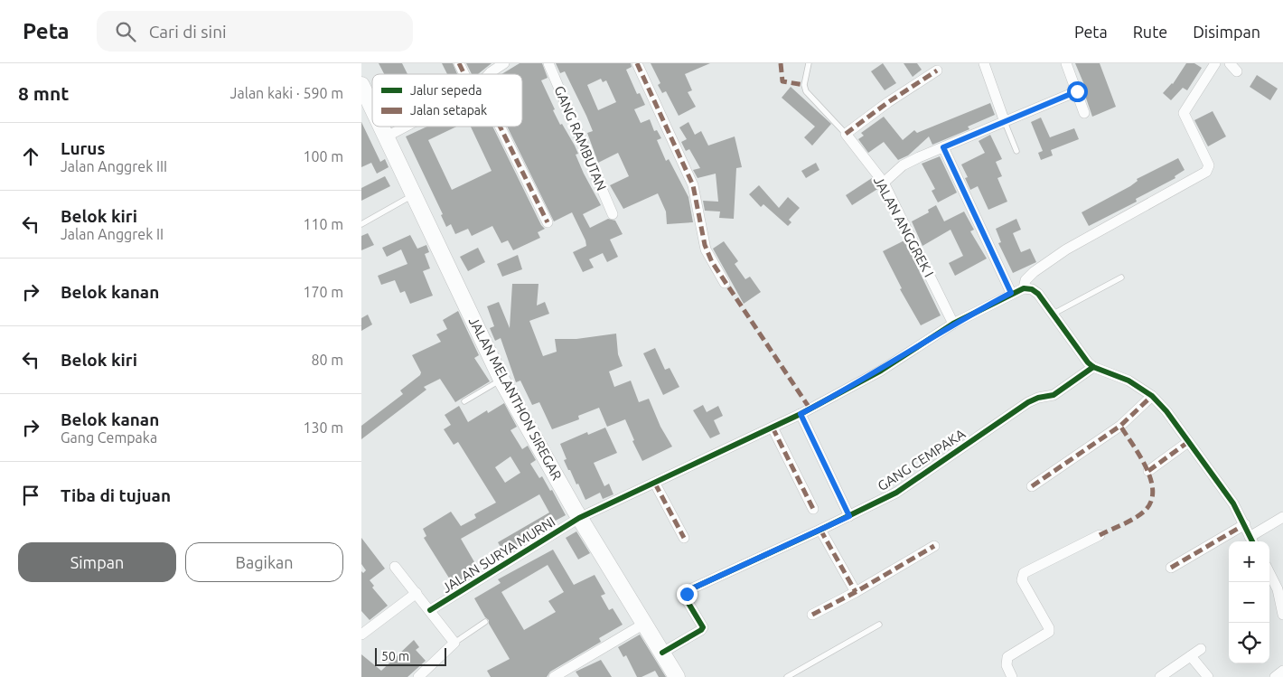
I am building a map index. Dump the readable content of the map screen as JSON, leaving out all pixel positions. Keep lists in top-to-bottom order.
{
  "streets": {
    "main road": ["JALAN MELANTHON SIREGAR"],
    "street": [
      "GANG RAMBUTAN",
      "JALAN ANGGREK I",
      "GANG CEMPAKA",
      "JALAN SURYA MURNI"
    ]
  },
  "crossings": [
    ["JALAN ANGGREK I", "JALAN SURYA MURNI"],
    ["JALAN MELANTHON SIREGAR", "GANG CEMPAKA"],
    ["JALAN MELANTHON SIREGAR", "JALAN SURYA MURNI"]
  ],
  "legend": ["Jalur sepeda", "Jalan setapak"],
  "scale_bar": "50 m",
  "page": {
    "header": "Peta",
    "search": "Cari di sini",
    "nav": ["Peta", "Rute", "Disimpan"],
    "heading": ["8 mnt", "Jalan kaki · 590 m"],
    "list": [
      ["Lurus", "Jalan Anggrek III", "100 m"],
      ["Belok kiri", "Jalan Anggrek II", "110 m"],
      ["Belok kanan", "170 m"],
      ["Belok kiri", "80 m"],
      ["Belok kanan", "Gang Cempaka", "130 m"],
      "Tiba di tujuan"
    ],
    "buttons": ["Simpan", "Bagikan"],
    "map_buttons": ["+", "−"],
    "scale": "50 m"
  }
}
